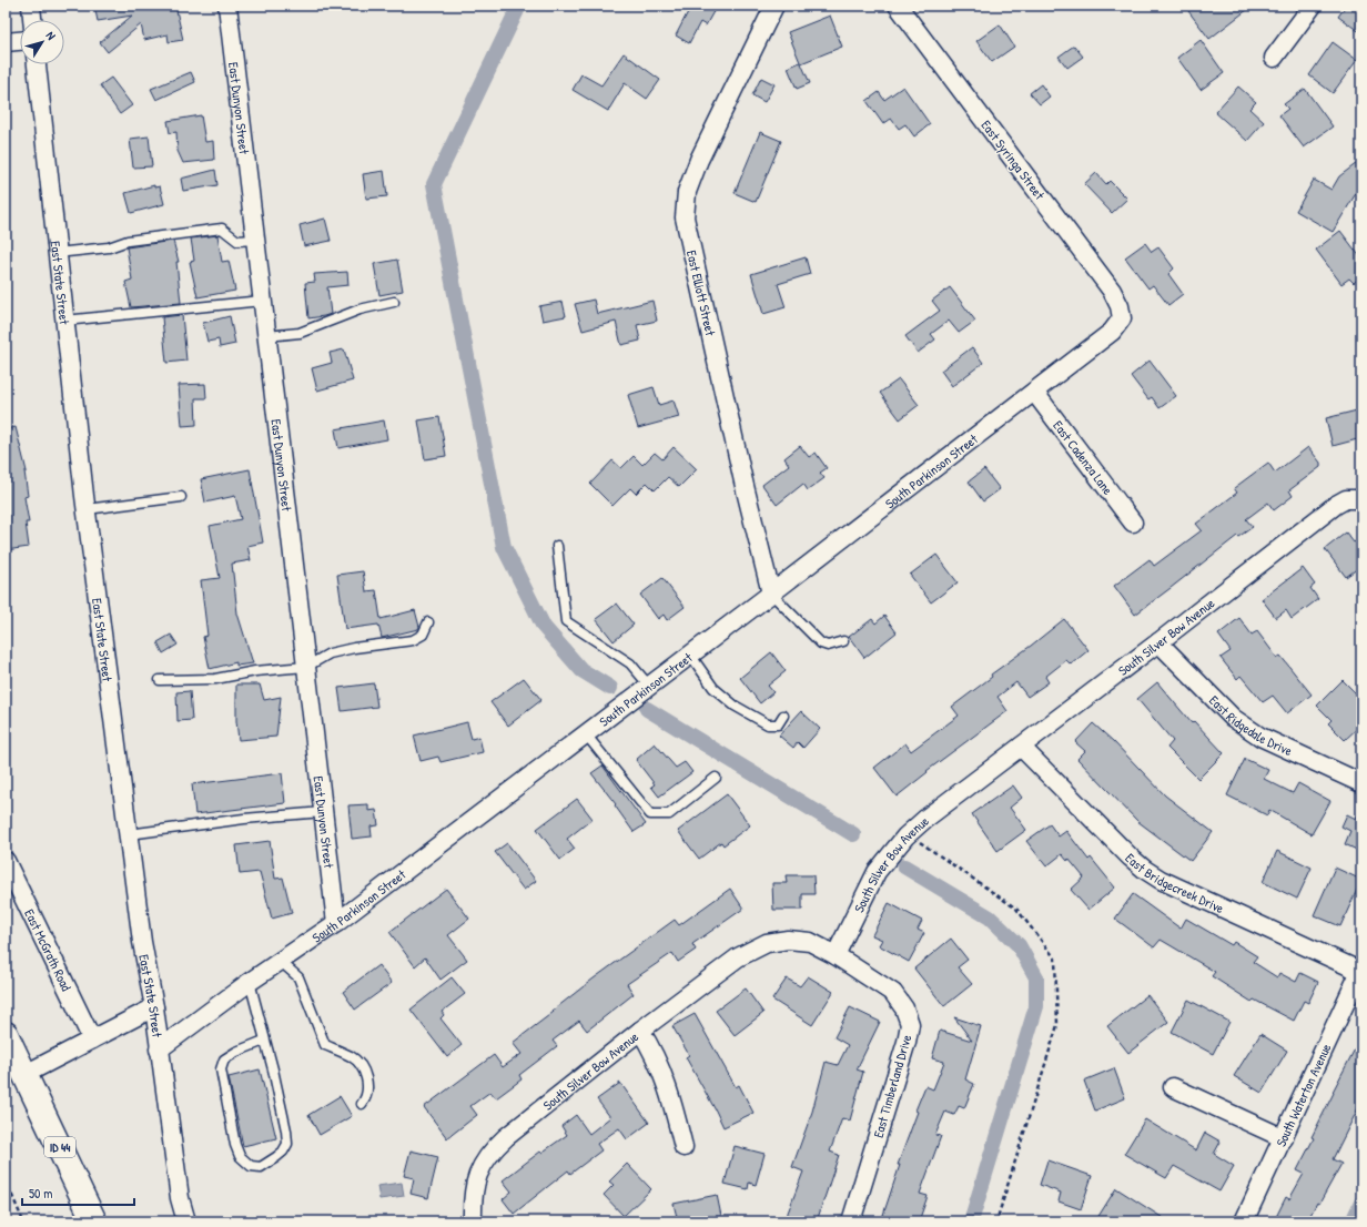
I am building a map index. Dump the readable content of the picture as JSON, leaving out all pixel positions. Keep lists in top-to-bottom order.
{
  "streets": {
    "highway": ["ID 44"],
    "street": [
      "East Dunyon Street",
      "East Syringa Street",
      "East State Street",
      "East Elliott Street",
      "East Cadenza Lane",
      "South Parkinson Street",
      "South Silver Bow Avenue",
      "East Ridgedale Drive",
      "East Bridgecreek Drive",
      "East McGrath Road",
      "East Timberland Drive",
      "South Waterton Avenue"
    ]
  },
  "crossings": [
    ["East Dunyon Street", "South Parkinson Street"],
    ["East Syringa Street", "South Parkinson Street"],
    ["East State Street", "South Parkinson Street"],
    ["East Elliott Street", "South Parkinson Street"],
    ["East Cadenza Lane", "South Parkinson Street"],
    ["South Silver Bow Avenue", "East Ridgedale Drive"],
    ["South Silver Bow Avenue", "East Bridgecreek Drive"],
    ["South Silver Bow Avenue", "East Timberland Drive"],
    ["East Bridgecreek Drive", "South Waterton Avenue"]
  ],
  "scale_bar": "50 m",
  "north": "top right"
}
